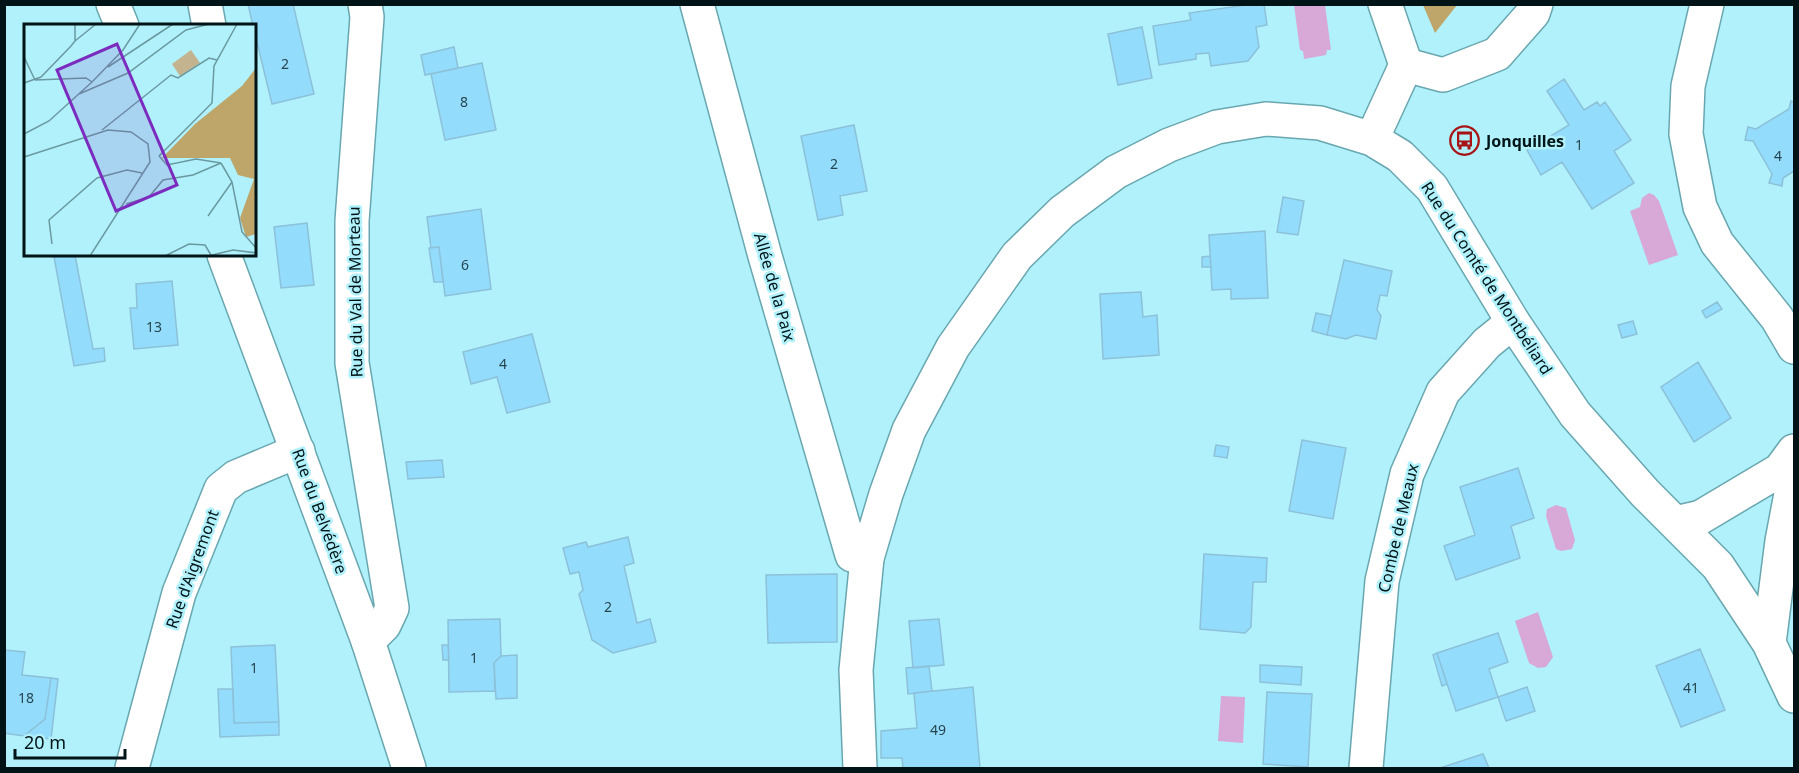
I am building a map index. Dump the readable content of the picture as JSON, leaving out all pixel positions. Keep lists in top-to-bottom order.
{
  "streets": {
    "street": [
      "Rue du Comté de Montbéliard",
      "Allée de la Paix",
      "Rue du Val de Morteau",
      "Rue du Belvédère",
      "Combe de Meaux",
      "Rue d'Aigremont"
    ]
  },
  "crossings": [
    ["Rue du Comté de Montbéliard", "Allée de la Paix"],
    ["Rue du Comté de Montbéliard", "Combe de Meaux"],
    ["Rue du Val de Morteau", "Rue du Belvédère"],
    ["Rue du Belvédère", "Rue d'Aigremont"]
  ],
  "places": {
    "bus stop": ["Jonquilles"]
  },
  "house_numbers": [
    "2",
    "8",
    "1",
    "4",
    "2",
    "6",
    "13",
    "4",
    "2",
    "1",
    "1",
    "41",
    "18",
    "49"
  ],
  "scale_bar": "20 m"
}
